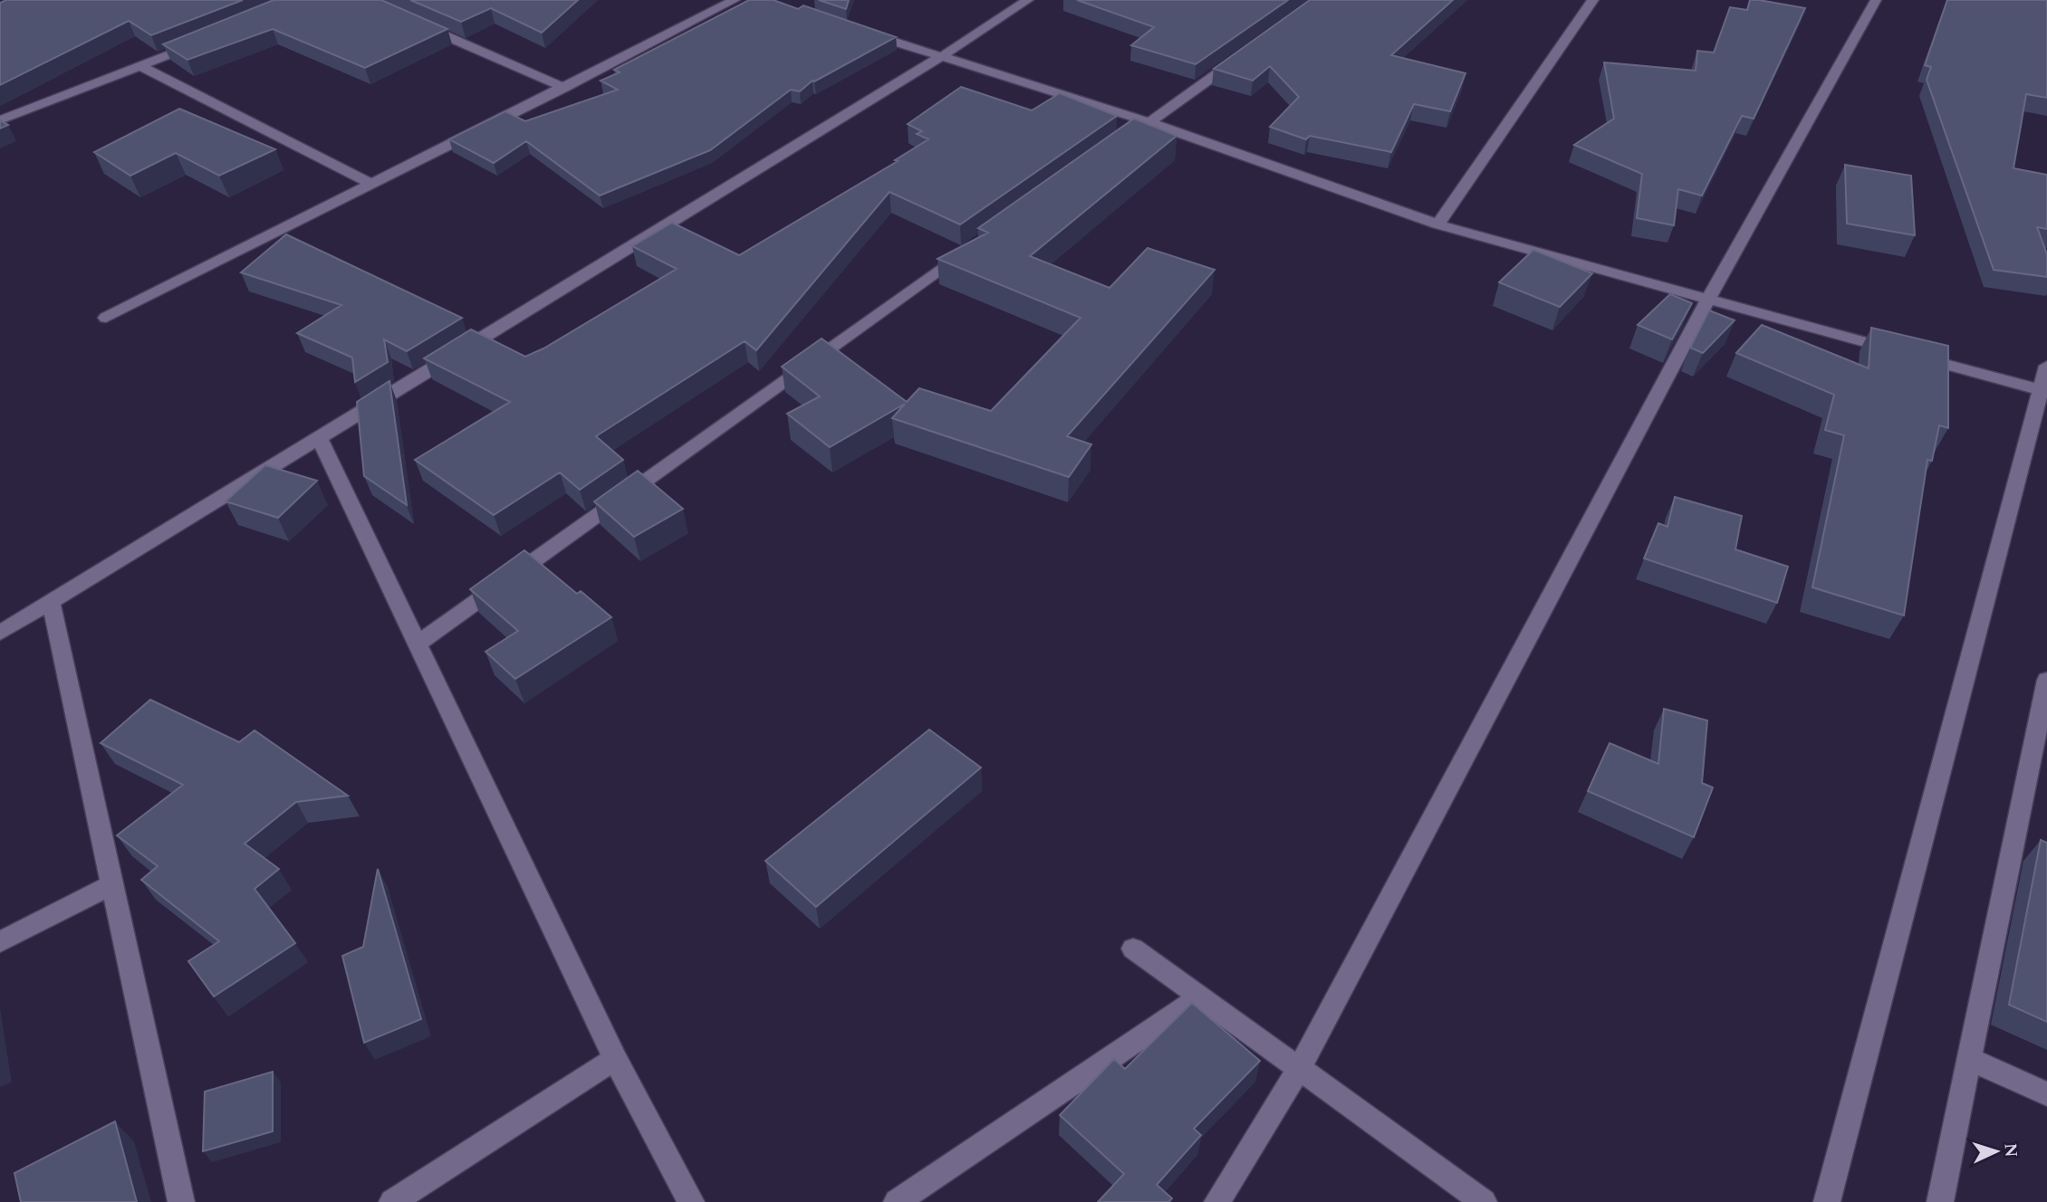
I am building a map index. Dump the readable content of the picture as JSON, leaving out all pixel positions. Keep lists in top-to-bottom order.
{
  "north": "right"
}
